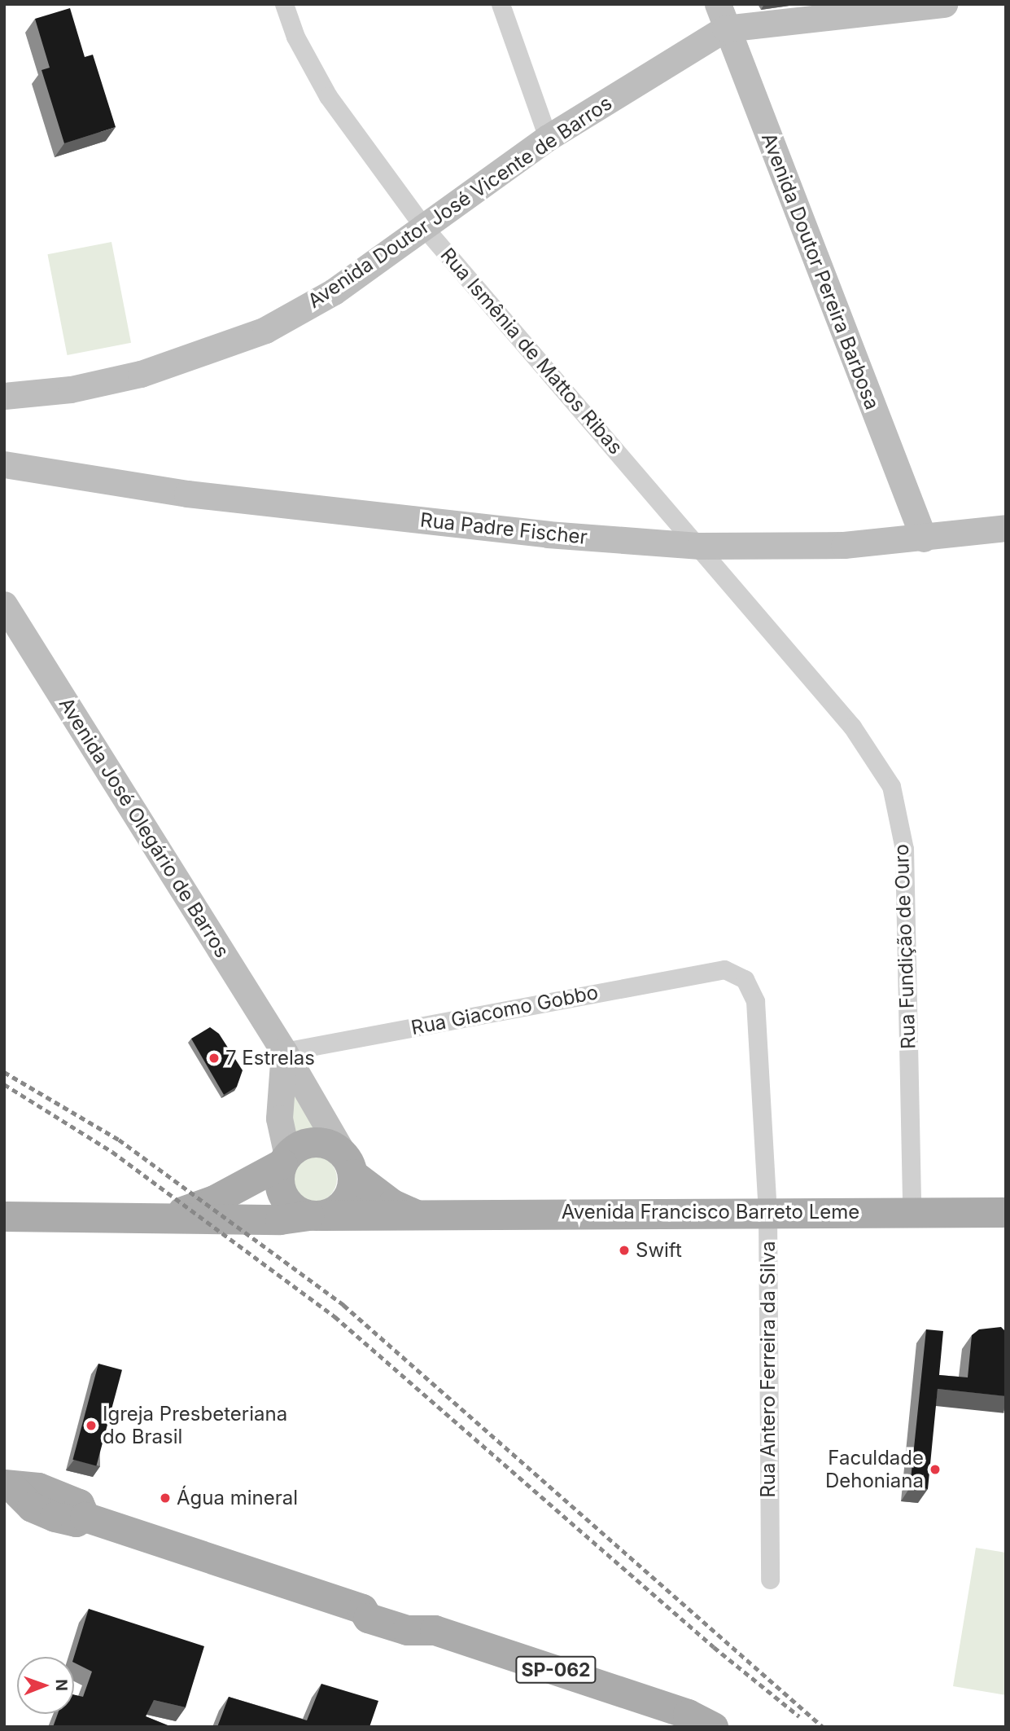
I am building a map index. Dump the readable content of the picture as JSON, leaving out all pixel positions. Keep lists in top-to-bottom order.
{
  "streets": {
    "main road": [
      "Avenida Doutor José Vicente de Barros",
      "Avenida Doutor Pereira Barbosa",
      "Rua Padre Fischer",
      "Avenida José Olegário de Barros",
      "Avenida Francisco Barreto Leme",
      "SP-062"
    ],
    "street": [
      "Rua Ismênia de Mattos Ribas",
      "Rua Fundição de Ouro",
      "Rua Giacomo Gobbo",
      "Rua Antero Ferreira da Silva"
    ]
  },
  "crossings": [
    ["Avenida Doutor José Vicente de Barros", "Avenida Doutor Pereira Barbosa"],
    ["Avenida Doutor José Vicente de Barros", "Rua Ismênia de Mattos Ribas"],
    ["Avenida Doutor Pereira Barbosa", "Rua Padre Fischer"],
    ["Rua Ismênia de Mattos Ribas", "Rua Padre Fischer"],
    ["Rua Ismênia de Mattos Ribas", "Rua Fundição de Ouro"],
    ["Rua Padre Fischer", "Rua Fundição de Ouro"],
    ["Avenida José Olegário de Barros", "Rua Giacomo Gobbo"],
    ["Avenida José Olegário de Barros", "Avenida Francisco Barreto Leme"],
    ["Rua Fundição de Ouro", "Avenida Francisco Barreto Leme"],
    ["Rua Giacomo Gobbo", "Rua Antero Ferreira da Silva"],
    ["Avenida Francisco Barreto Leme", "Rua Antero Ferreira da Silva"]
  ],
  "places": [
    "7 Estrelas",
    "Swift",
    "Igreja Presbeteriana do Brasil",
    "Faculdade Dehoniana",
    "Água mineral"
  ],
  "north": "right"
}
